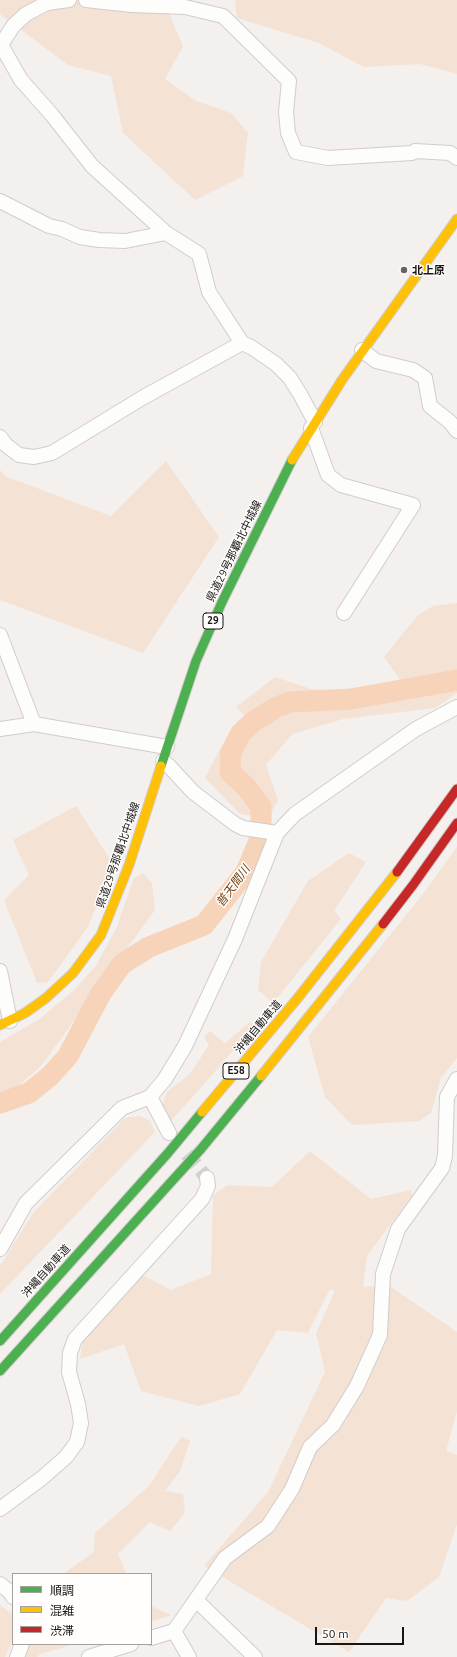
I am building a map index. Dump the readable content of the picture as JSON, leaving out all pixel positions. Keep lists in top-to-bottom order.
{
  "streets": {
    "main road": [
      "県道29号那覇北中城線",
      "29",
      "沖縄自動車道",
      "E58"
    ]
  },
  "water": ["普天間川"],
  "places": ["北上原"],
  "legend": ["順調", "混雑", "渋滞"],
  "scale_bar": "50 m"
}
